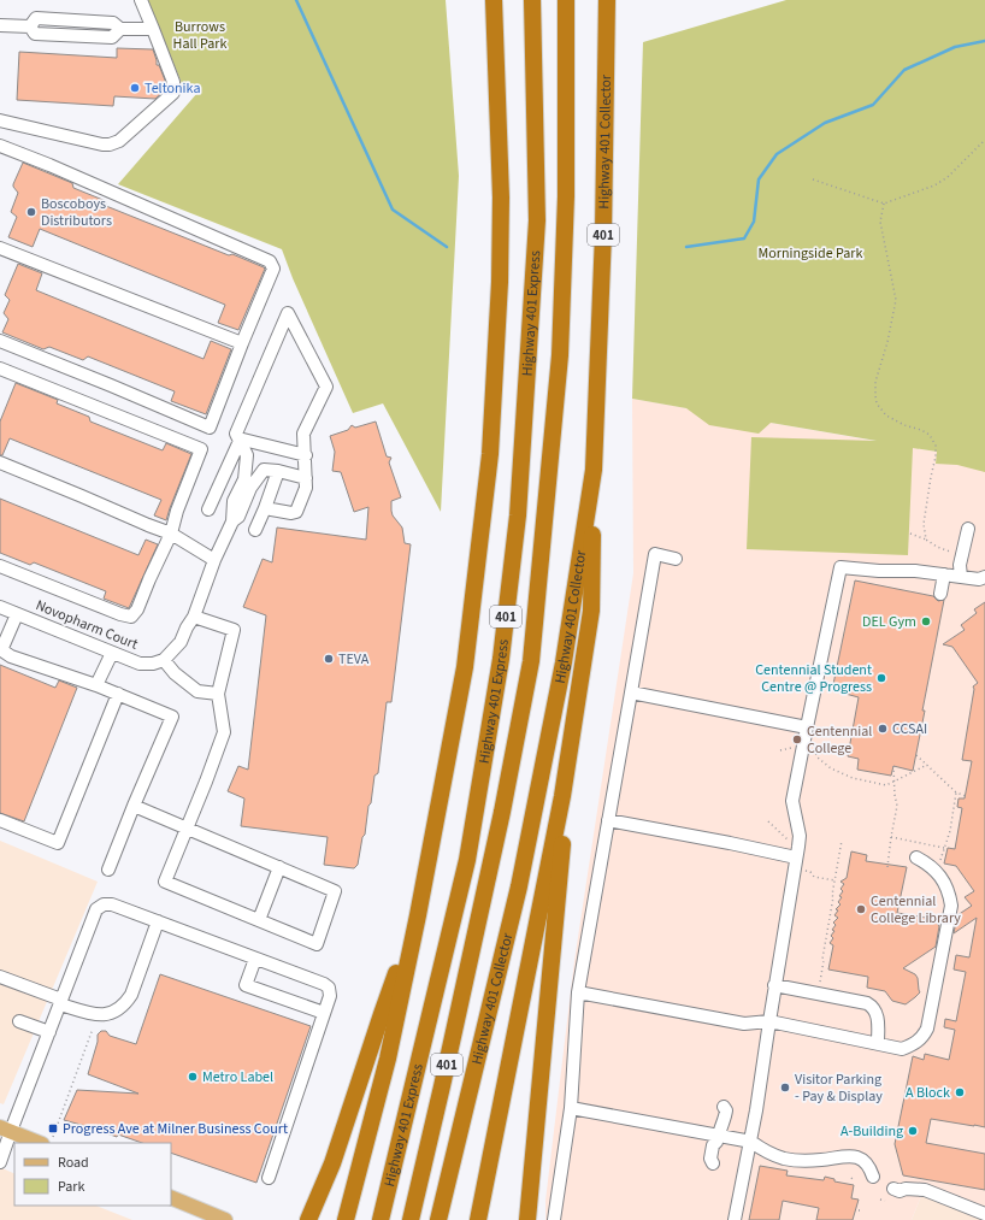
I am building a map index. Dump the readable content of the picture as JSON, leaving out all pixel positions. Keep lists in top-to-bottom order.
{
  "streets": {
    "highway": ["Highway 401 Collector", "401", "Highway 401 Express"],
    "street": ["Novopharm Court"]
  },
  "parks": ["Burrows Hall Park", "Morningside Park"],
  "places": {
    "other": [
      "Teltonika",
      "Boscoboys Distributors",
      "DEL Gym",
      "TEVA",
      "Centennial Student Centre @ Progress",
      "CCSAI",
      "Centennial College",
      "Centennial College Library",
      "Metro Label",
      "Visitor Parking - Pay & Display",
      "A Block",
      "A-Building"
    ],
    "transit": ["Progress Ave at Milner Business Court"]
  },
  "legend": ["Road", "Park"]
}
